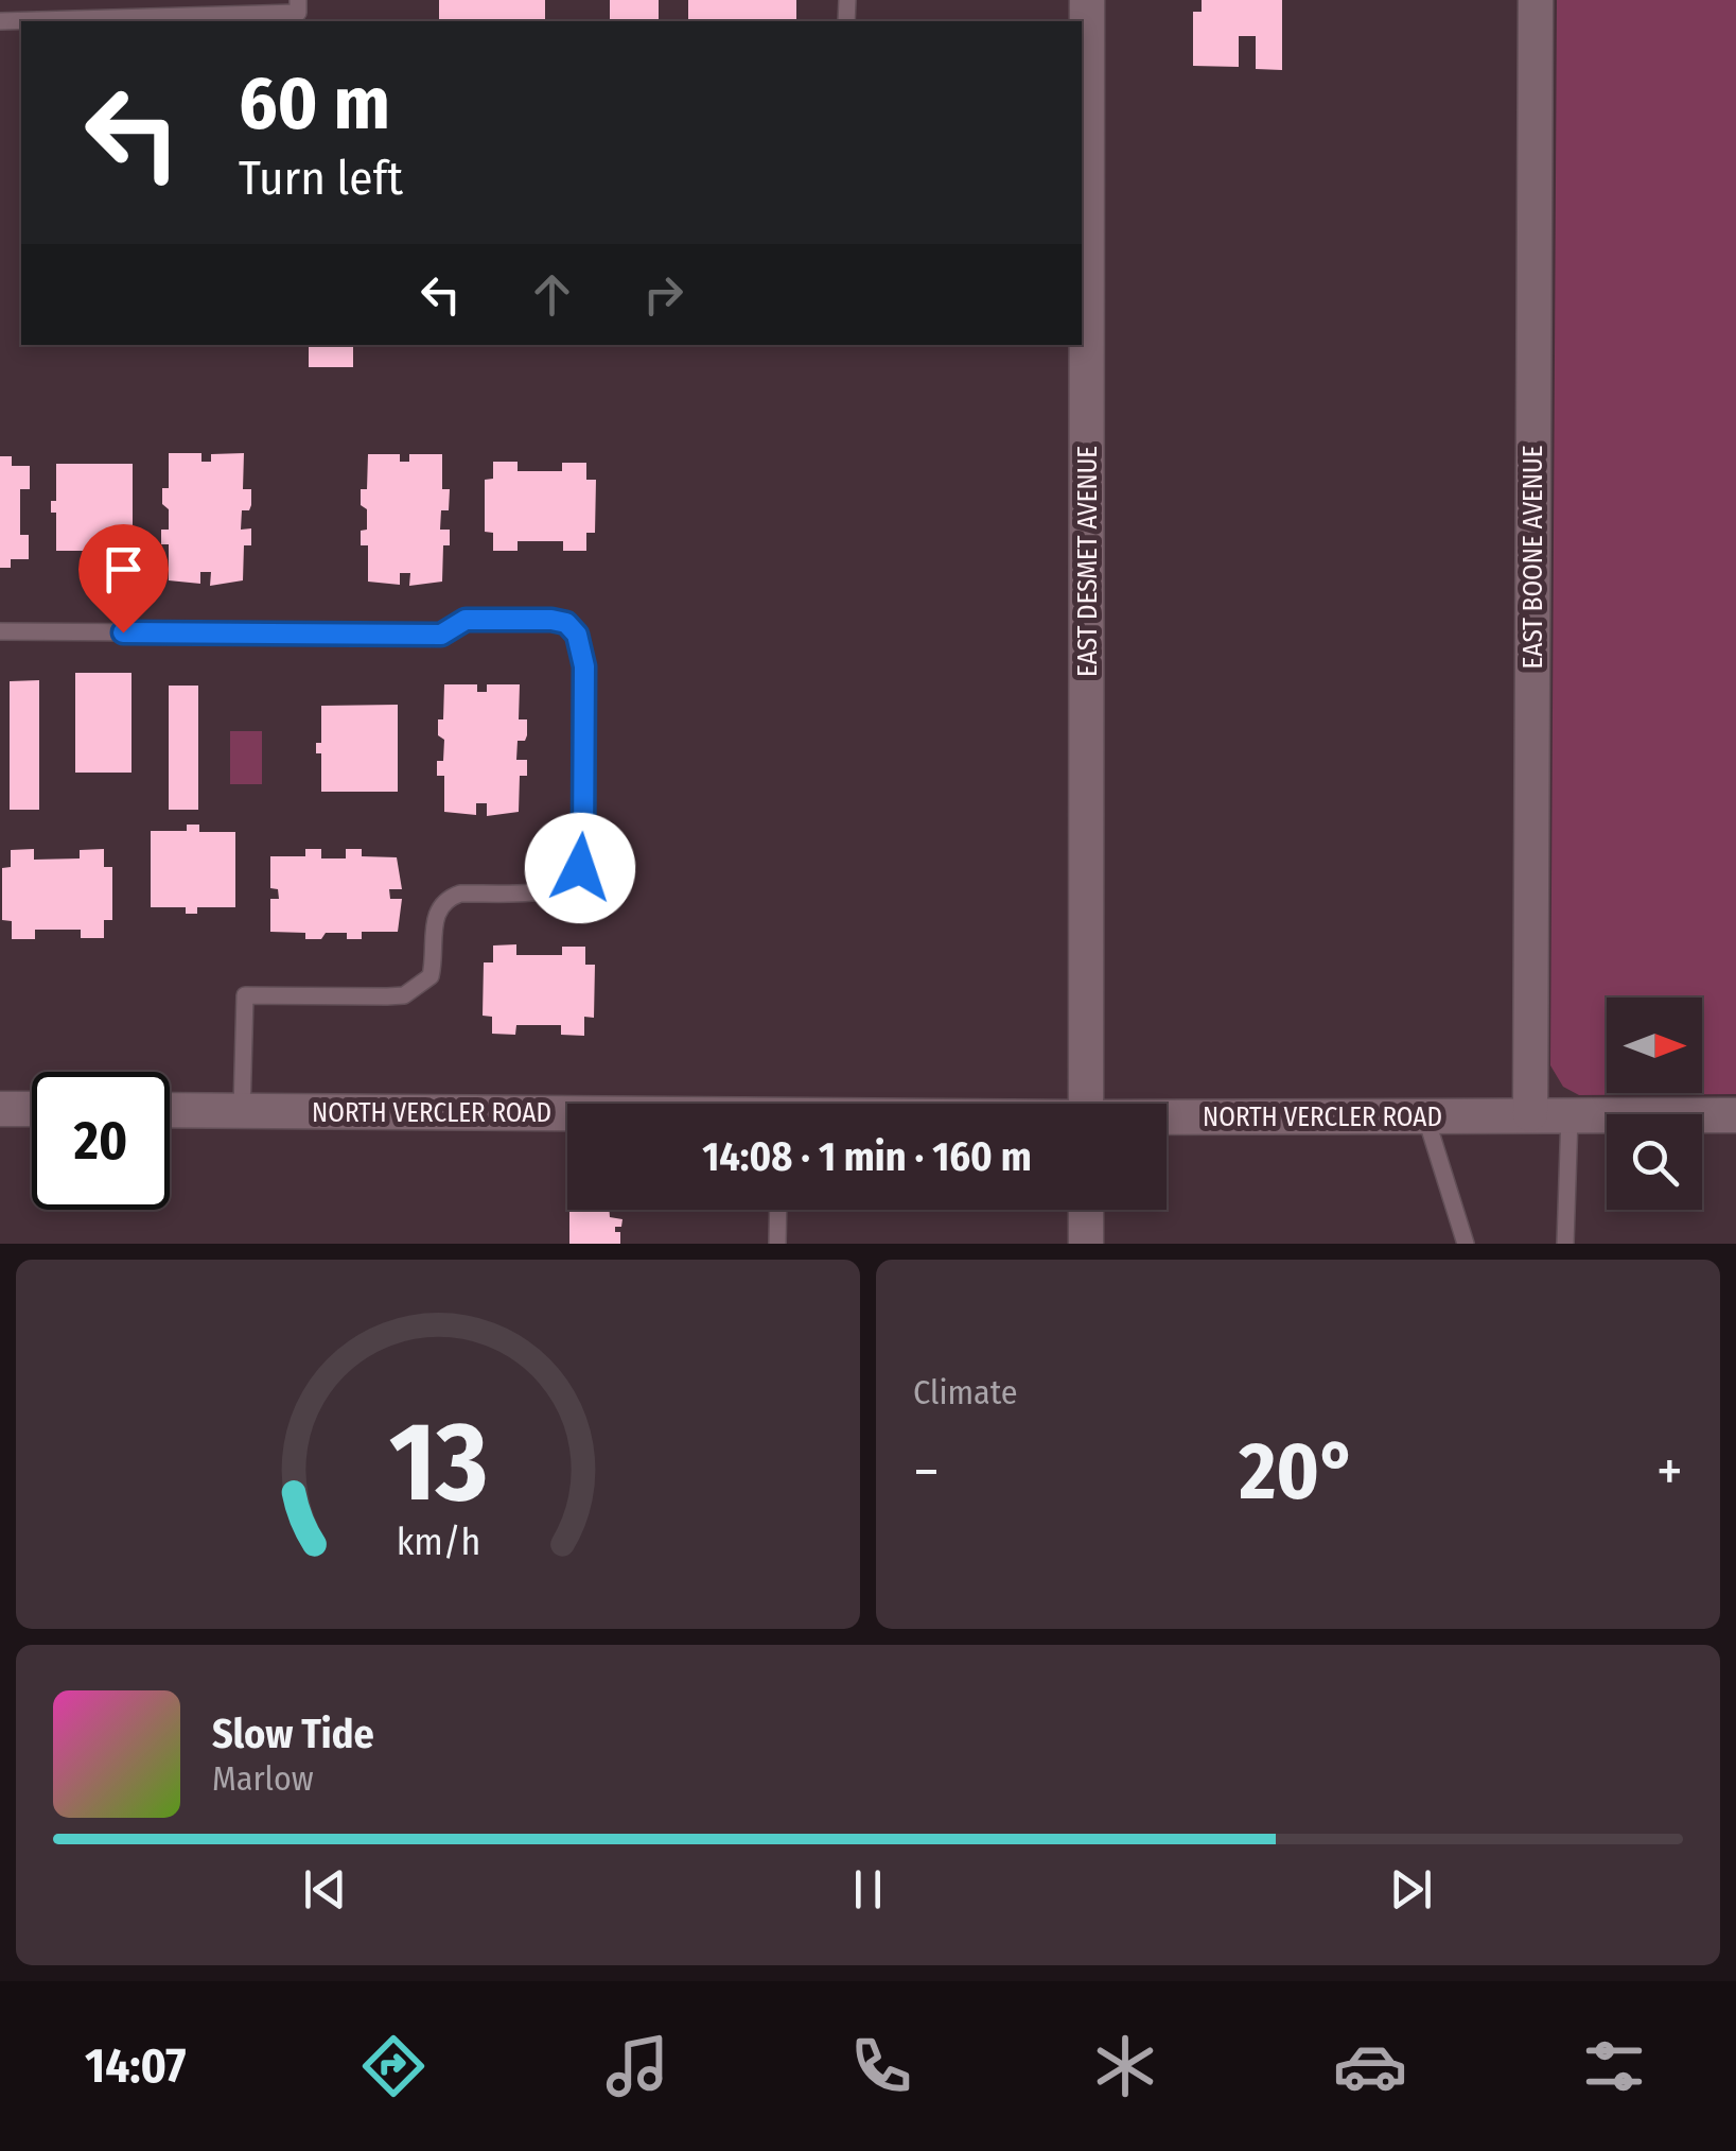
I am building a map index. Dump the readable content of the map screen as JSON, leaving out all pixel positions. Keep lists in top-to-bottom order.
{
  "streets": {
    "street": ["EAST BOONE AVENUE", "EAST DESMET AVENUE", "NORTH VERCLER ROAD"]
  },
  "crossings": [
    ["EAST BOONE AVENUE", "NORTH VERCLER ROAD"]
  ],
  "north": "right",
  "page": {
    "turn": ["60 m", "Turn left"],
    "limit": "20",
    "trip": "14:08 · 1 min · 160 m",
    "tile": "Climate",
    "heat": ["−", "20°", "+"],
    "song": ["Slow Tide", "Marlow"],
    "tabs": "14:07",
    "gauge": ["13", "km/h"]
  }
}
